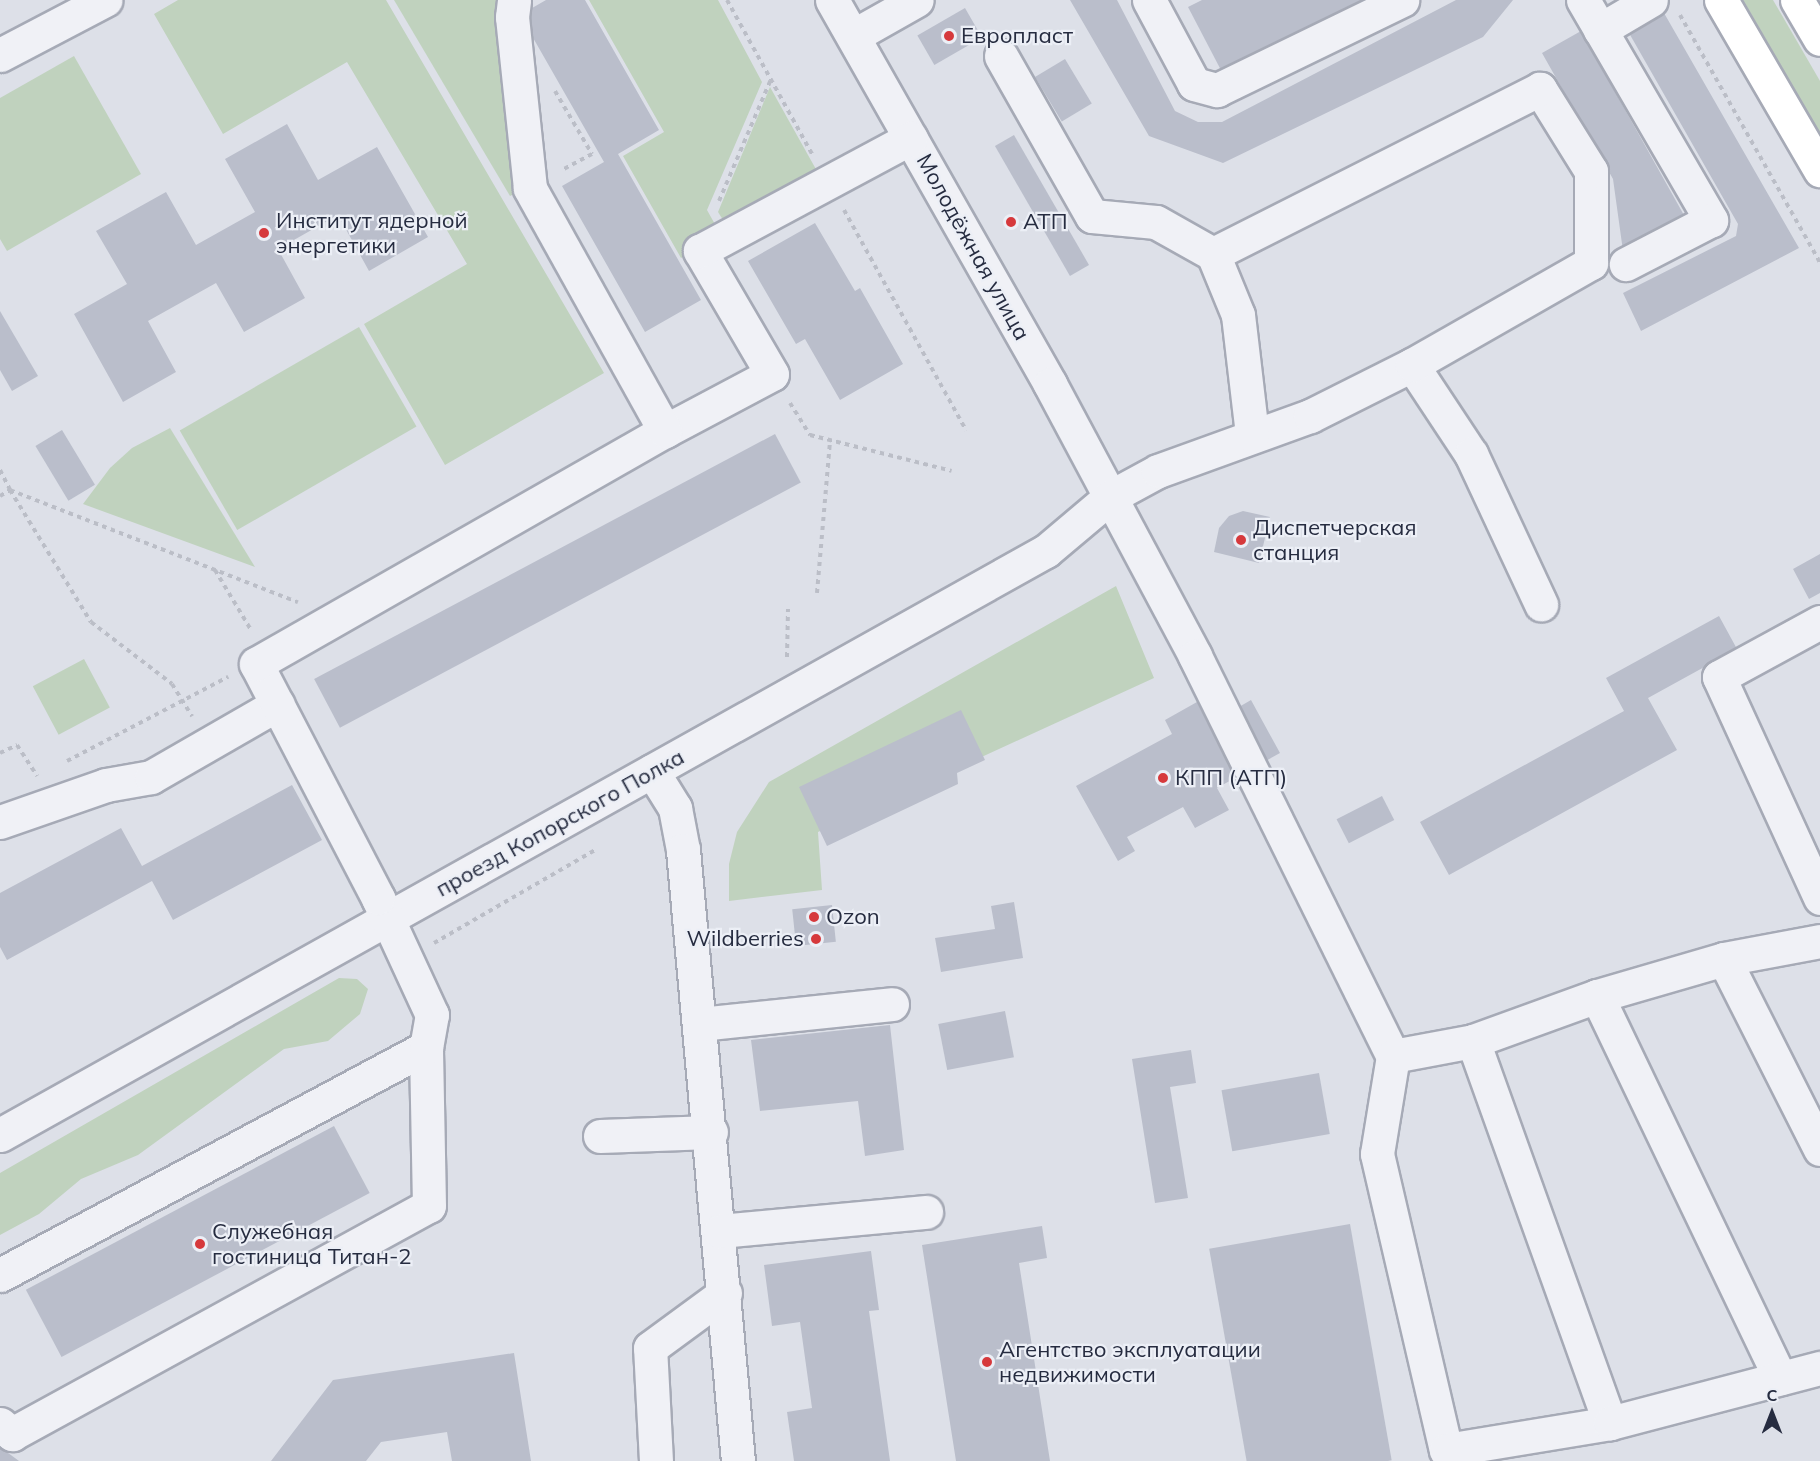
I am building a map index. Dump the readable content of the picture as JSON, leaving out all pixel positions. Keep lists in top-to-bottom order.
{
  "streets": {
    "street": ["Молодёжная улица", "проезд Копорского Полка"]
  },
  "crossings": [
    ["Молодёжная улица", "проезд Копорского Полка"]
  ],
  "places": [
    "Европласт",
    "АТП",
    "Институт ядерной энергетики",
    "Диспетчерская станция",
    "КПП (АТП)",
    "Ozon",
    "Wildberries",
    "Служебная гостиница Титан-2",
    "Агентство эксплуатации недвижимости"
  ],
  "north": "top"
}
